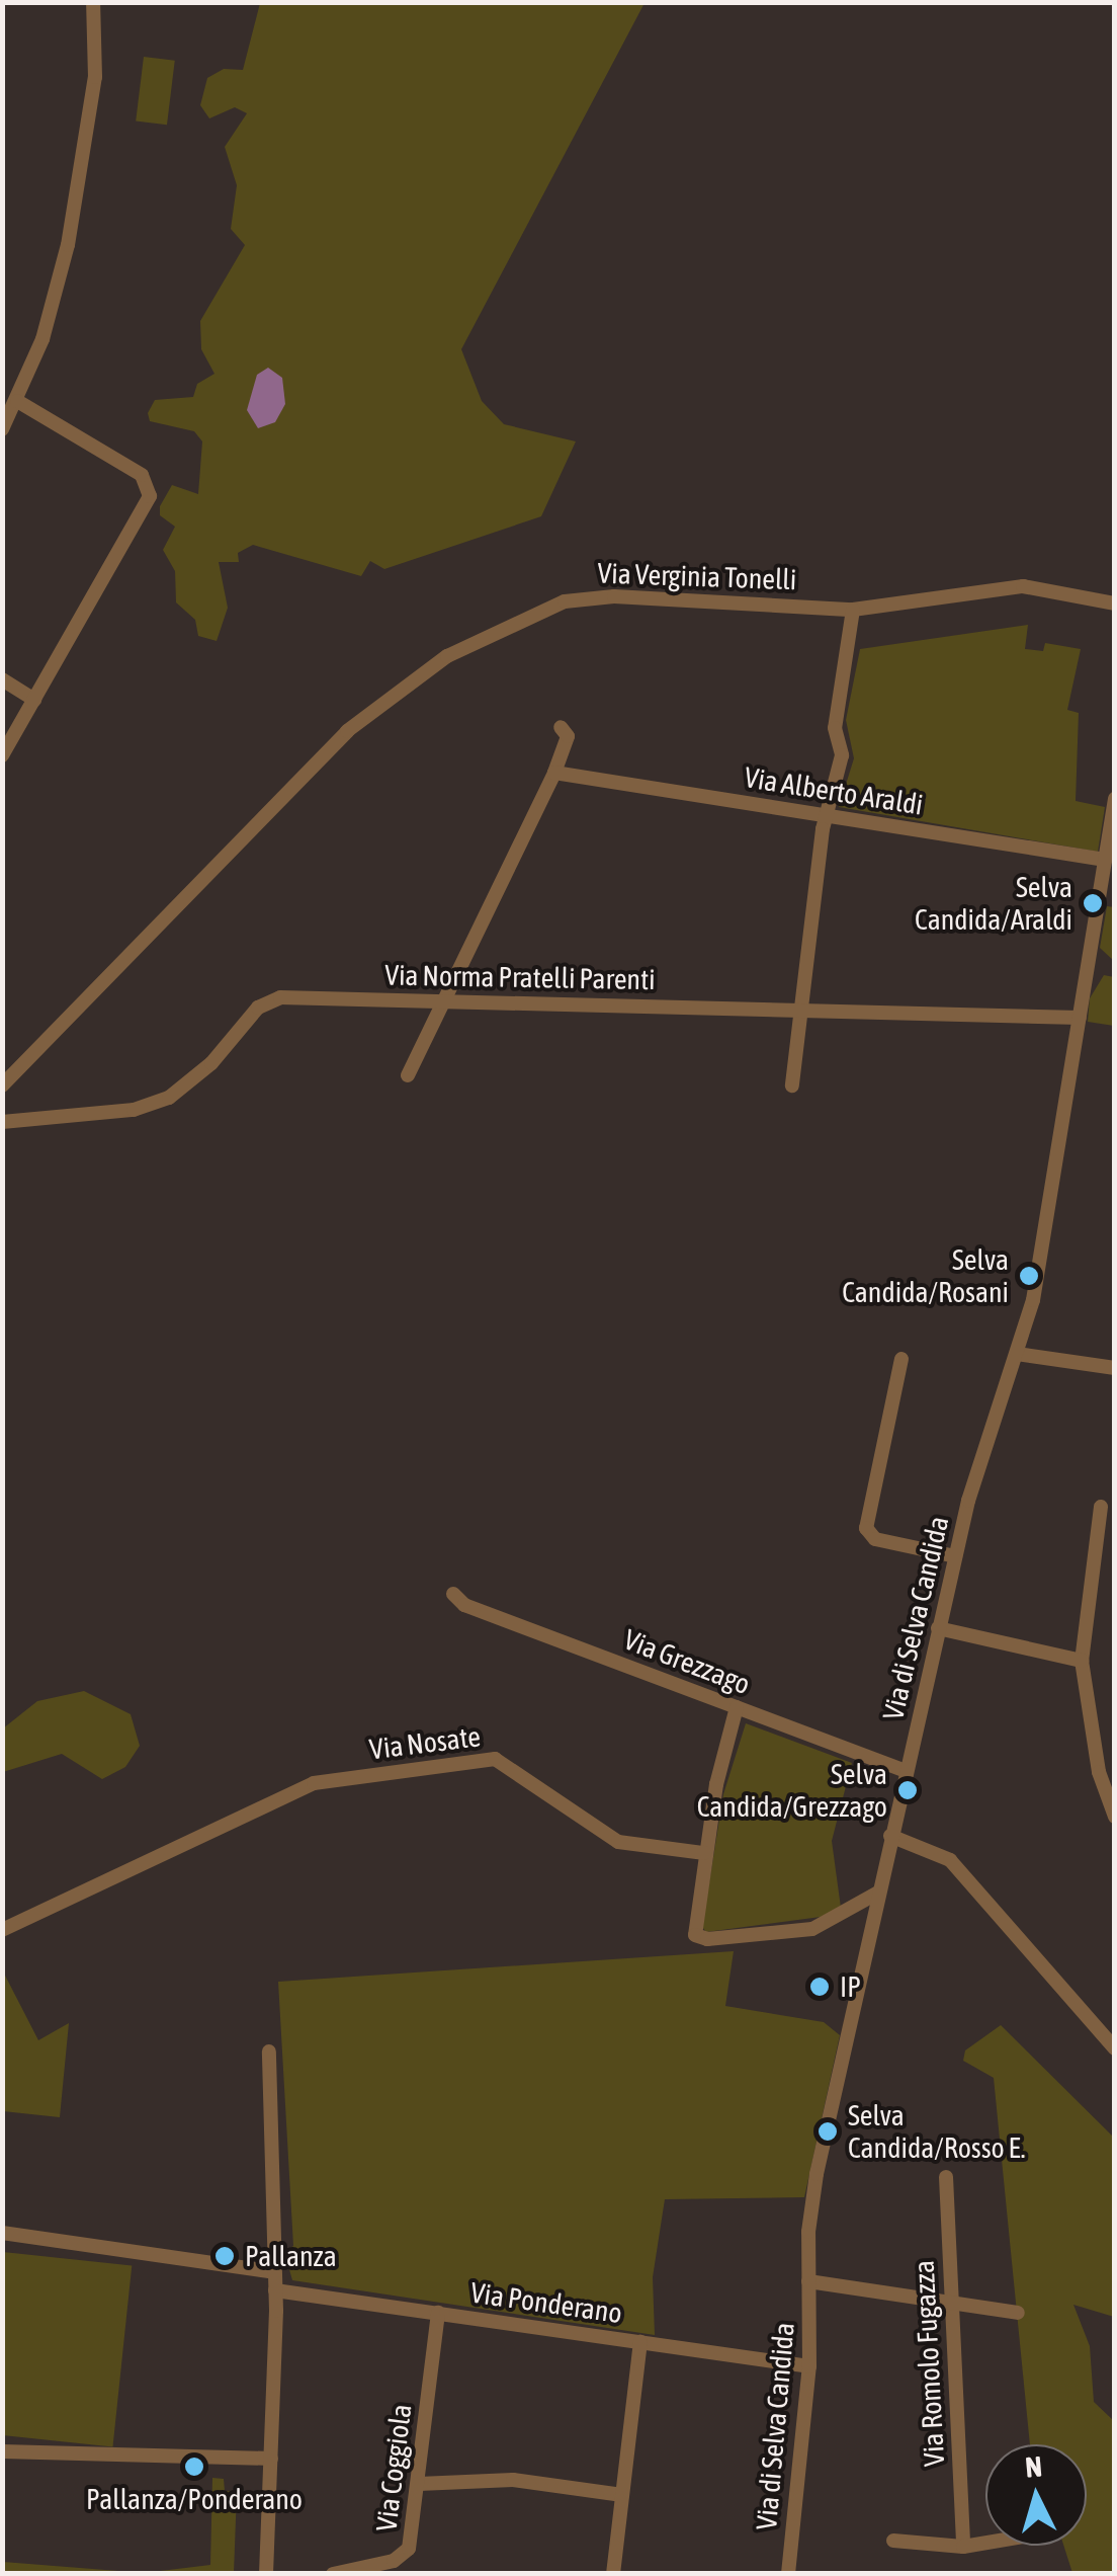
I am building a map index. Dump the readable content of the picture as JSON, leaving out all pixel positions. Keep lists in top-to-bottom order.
{
  "streets": {
    "street": [
      "Via Verginia Tonelli",
      "Via Alberto Araldi",
      "Via Norma Pratelli Parenti",
      "Via di Selva Candida",
      "Via Grezzago",
      "Via Nosate",
      "Via Ponderano",
      "Via Romolo Fugazza",
      "Via Coggiola"
    ]
  },
  "crossings": [
    ["Via Alberto Araldi", "Via di Selva Candida"],
    ["Via Norma Pratelli Parenti", "Via di Selva Candida"],
    ["Via di Selva Candida", "Via Grezzago"],
    ["Via di Selva Candida", "Via Ponderano"],
    ["Via Ponderano", "Via Coggiola"]
  ],
  "places": [
    "Selva Candida/Araldi",
    "Selva Candida/Rosani",
    "Selva Candida/Grezzago",
    "IP",
    "Selva Candida/Rosso E.",
    "Pallanza",
    "Pallanza/Ponderano"
  ],
  "north": "top"
}
